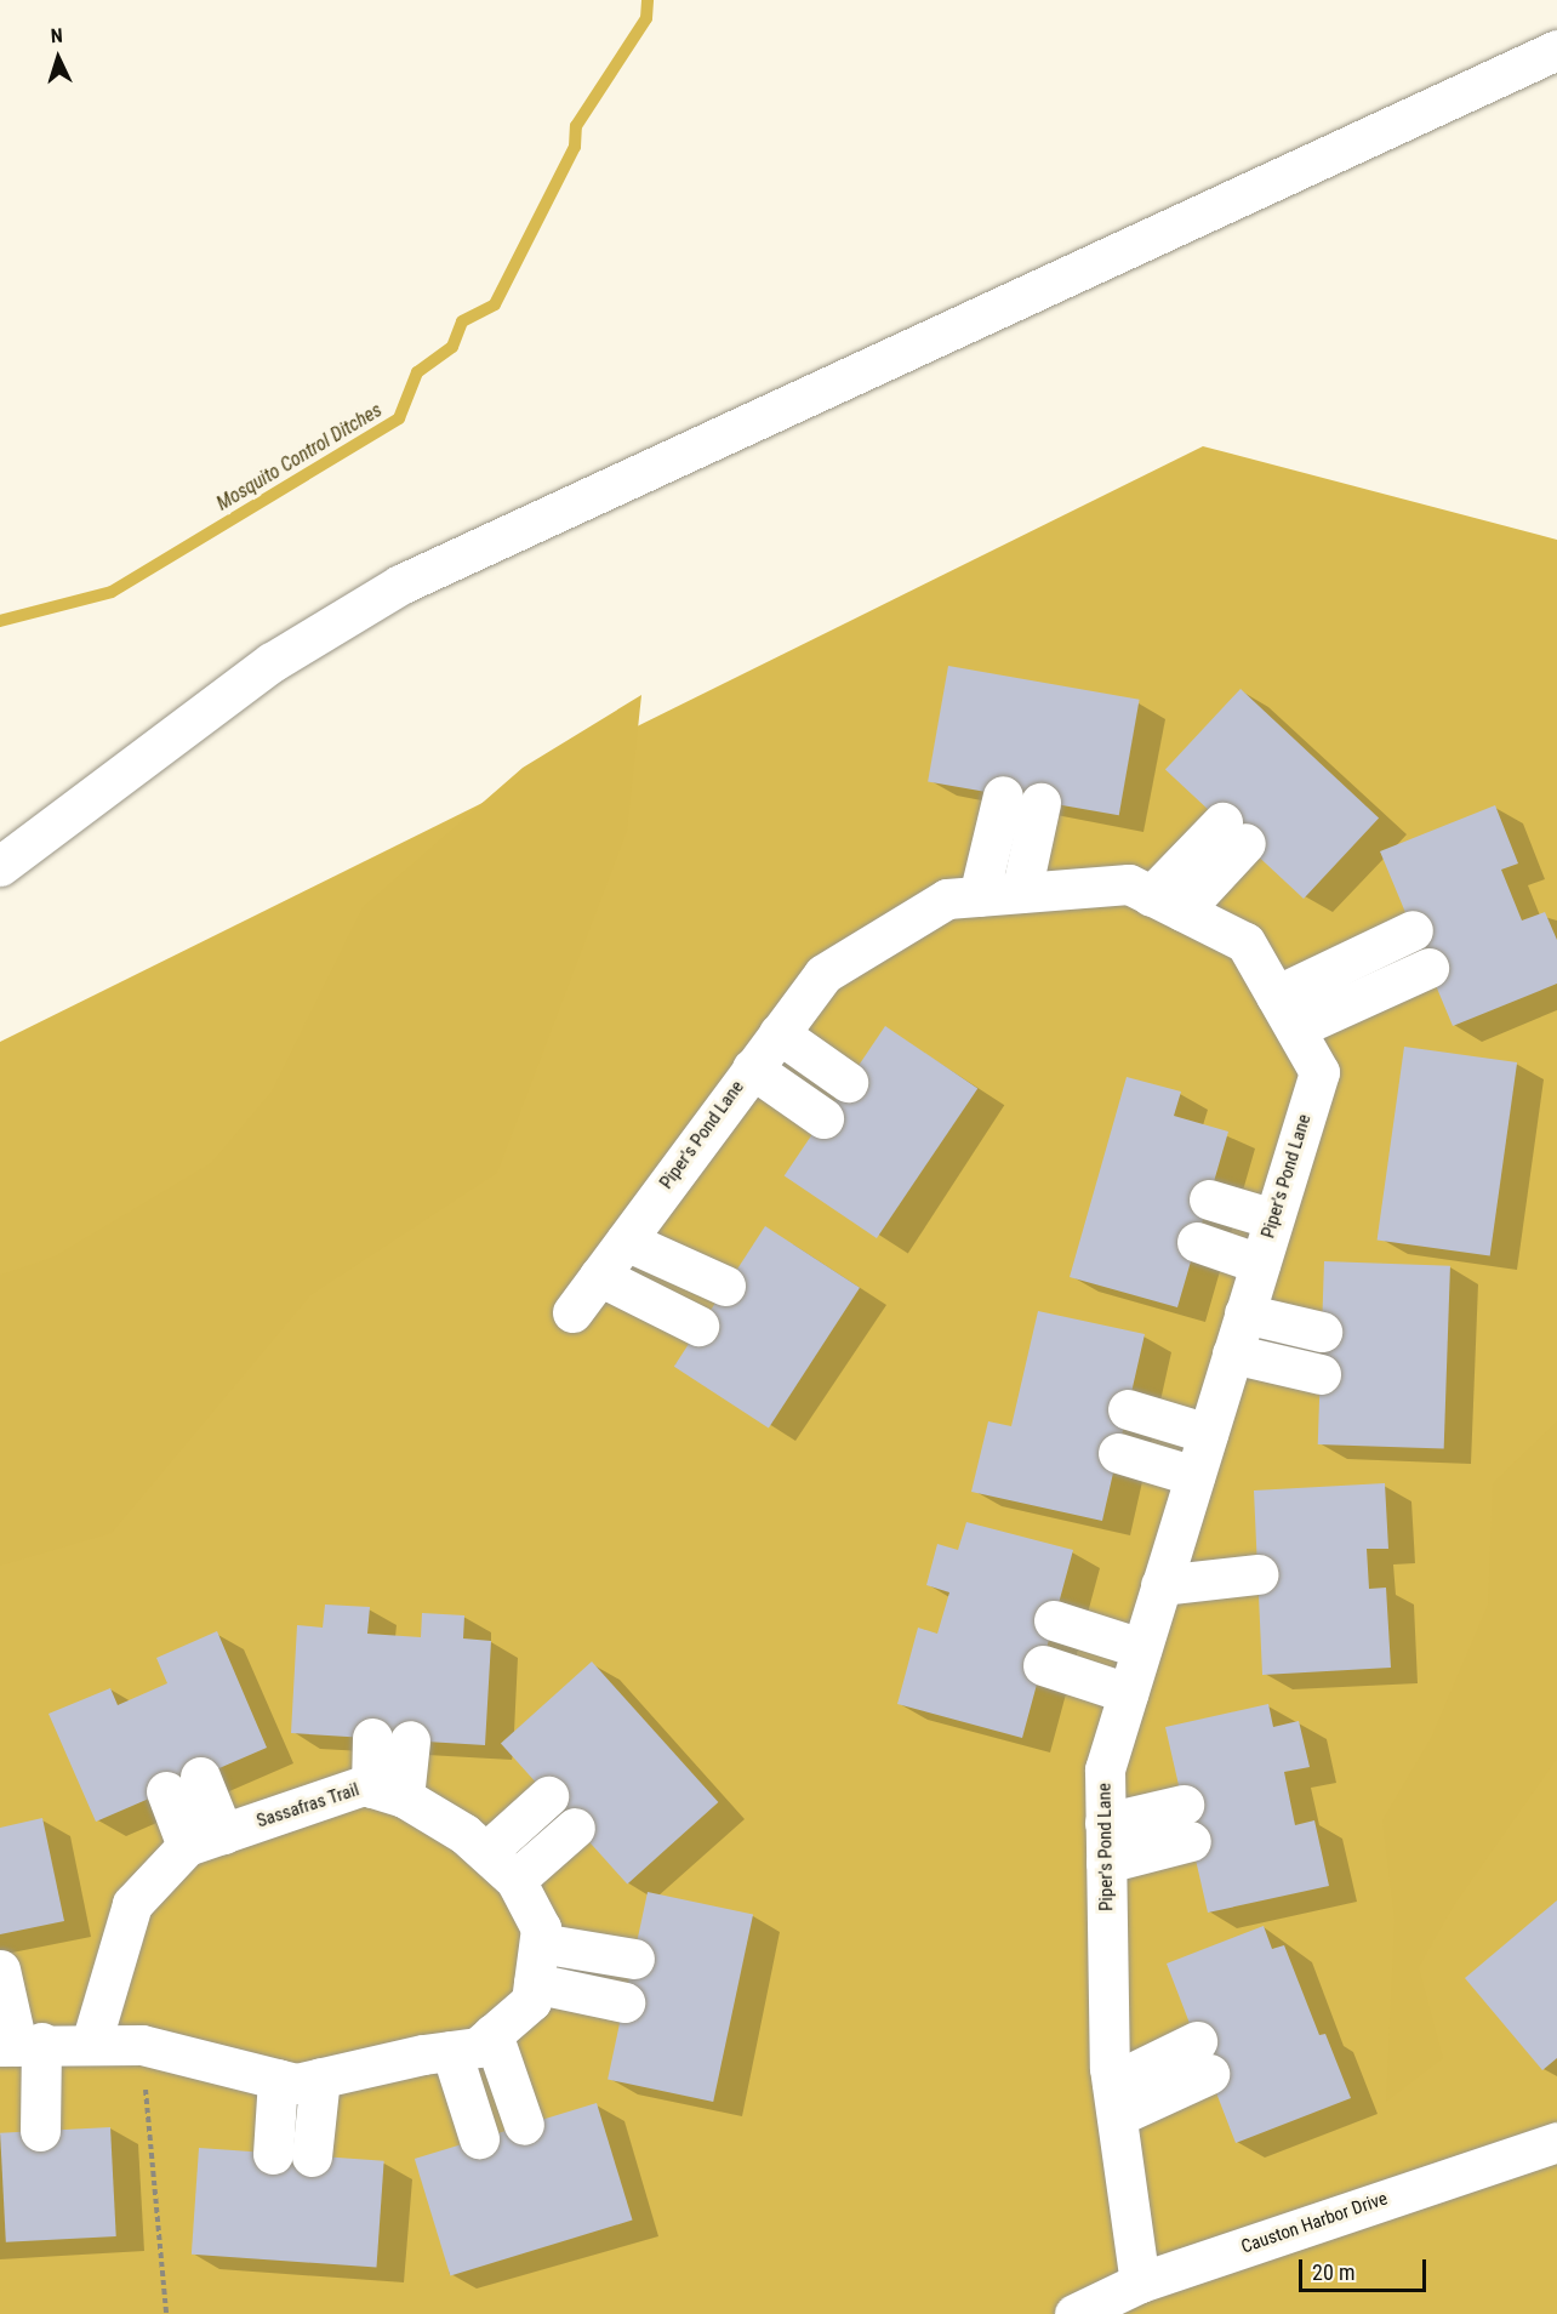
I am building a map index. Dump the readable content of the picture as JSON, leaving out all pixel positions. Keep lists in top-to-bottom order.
{
  "streets": {
    "street": ["Piper's Pond Lane", "Sassafras Trail", "Causton Harbor Drive"]
  },
  "crossings": [
    ["Piper's Pond Lane", "Causton Harbor Drive"]
  ],
  "water": ["Mosquito Control Ditches"],
  "scale_bar": "20 m",
  "north": "top"
}
